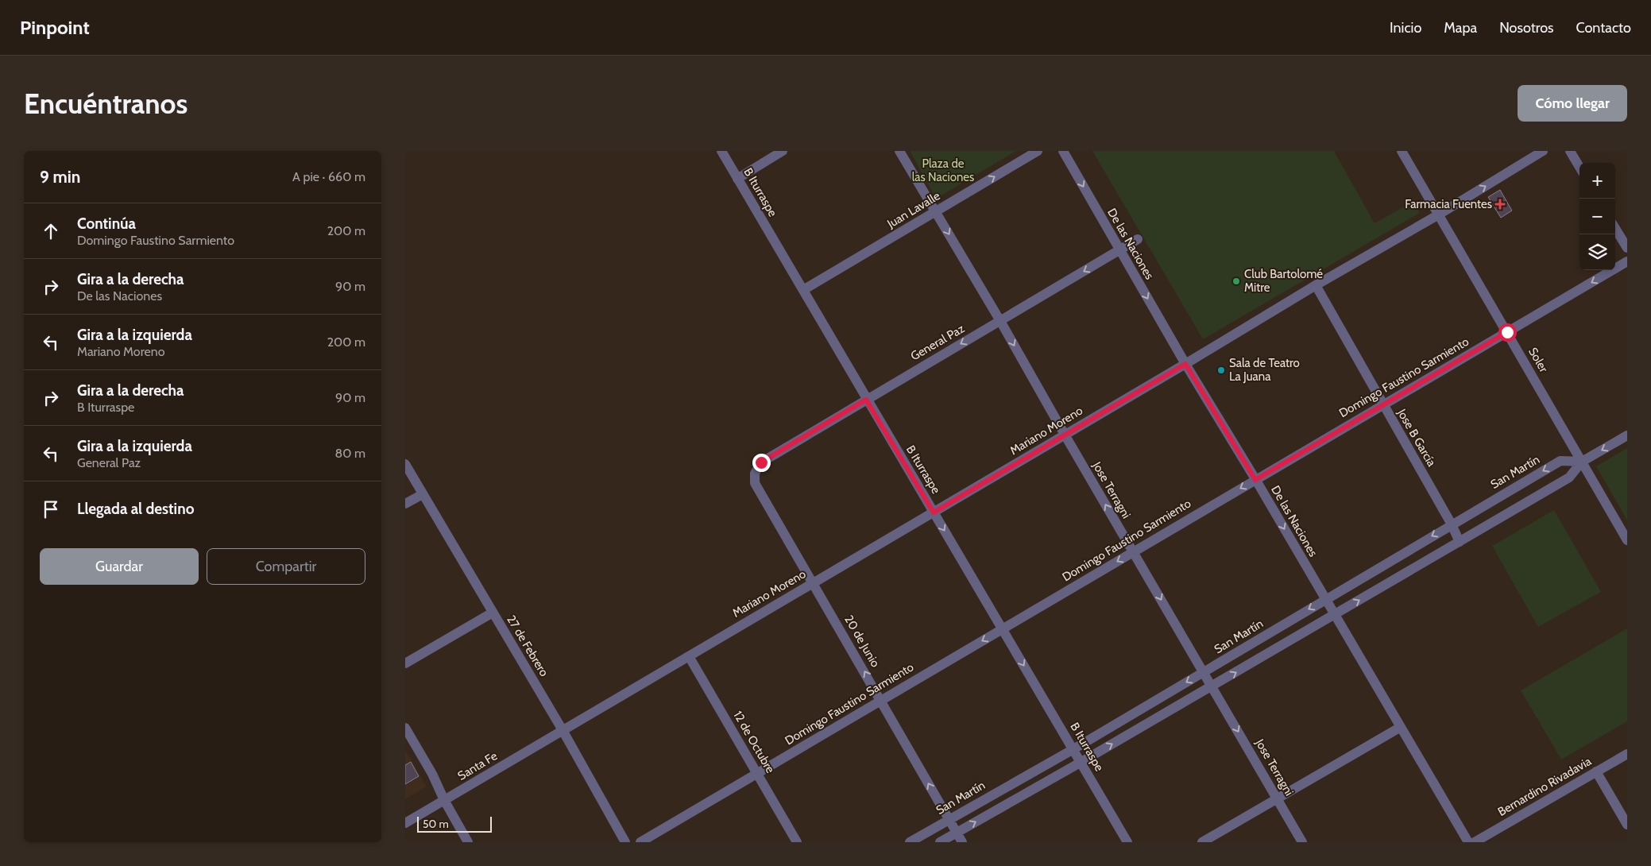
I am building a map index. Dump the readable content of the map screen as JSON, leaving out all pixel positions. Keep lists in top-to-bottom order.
{
  "streets": {
    "street": [
      "B Iturraspe",
      "Juan Lavalle",
      "De las Naciones",
      "General Paz",
      "Soler",
      "Domingo Faustino Sarmiento",
      "Mariano Moreno",
      "Jose B García",
      "San Martín",
      "Jose Terragni",
      "20 de Junio",
      "27 de Febrero",
      "12 de Octubre",
      "Santa Fe",
      "Bernardino Rivadavia"
    ]
  },
  "crossings": [
    ["B Iturraspe", "Juan Lavalle"],
    ["B Iturraspe", "General Paz"],
    ["B Iturraspe", "Domingo Faustino Sarmiento"],
    ["B Iturraspe", "Mariano Moreno"],
    ["B Iturraspe", "San Martín"],
    ["Juan Lavalle", "Jose Terragni"],
    ["De las Naciones", "General Paz"],
    ["De las Naciones", "Domingo Faustino Sarmiento"],
    ["De las Naciones", "Mariano Moreno"],
    ["De las Naciones", "San Martín"],
    ["General Paz", "Jose Terragni"],
    ["General Paz", "20 de Junio"],
    ["Soler", "Domingo Faustino Sarmiento"],
    ["Soler", "Mariano Moreno"],
    ["Soler", "San Martín"],
    ["Domingo Faustino Sarmiento", "Jose B García"],
    ["Domingo Faustino Sarmiento", "Jose Terragni"],
    ["Domingo Faustino Sarmiento", "20 de Junio"],
    ["Domingo Faustino Sarmiento", "12 de Octubre"],
    ["Mariano Moreno", "Jose B García"],
    ["Mariano Moreno", "Jose Terragni"],
    ["Mariano Moreno", "20 de Junio"],
    ["Mariano Moreno", "27 de Febrero"],
    ["Mariano Moreno", "12 de Octubre"],
    ["Mariano Moreno", "Santa Fe"],
    ["Jose B García", "San Martín"],
    ["San Martín", "Jose Terragni"],
    ["San Martín", "20 de Junio"],
    ["27 de Febrero", "Santa Fe"]
  ],
  "one_way": [
    "Juan Lavalle",
    "De las Naciones",
    "General Paz",
    "Domingo Faustino Sarmiento",
    "20 de Junio"
  ],
  "parks": ["Plaza de las Naciones"],
  "places": {
    "health": ["Farmacia Fuentes"],
    "other": ["Club Bartolomé Mitre", "Sala de Teatro La Juana"]
  },
  "scale_bar": "50 m",
  "page": {
    "header": "Pinpoint",
    "nav": [
      "Inicio",
      "Mapa",
      "Nosotros",
      "Contacto"
    ],
    "buttons": [
      "Cómo llegar",
      ["Guardar", "Compartir"]
    ],
    "title": "Encuéntranos",
    "heading": ["9 min", "A pie · 660 m"],
    "map_buttons": ["+", "−"],
    "list": [
      ["Continúa", "Domingo Faustino Sarmiento", "200 m"],
      ["Gira a la derecha", "De las Naciones", "90 m"],
      ["Gira a la izquierda", "Mariano Moreno", "200 m"],
      ["Gira a la derecha", "B Iturraspe", "90 m"],
      ["Gira a la izquierda", "General Paz", "80 m"],
      "Llegada al destino"
    ],
    "scale": "50 m"
  }
}
